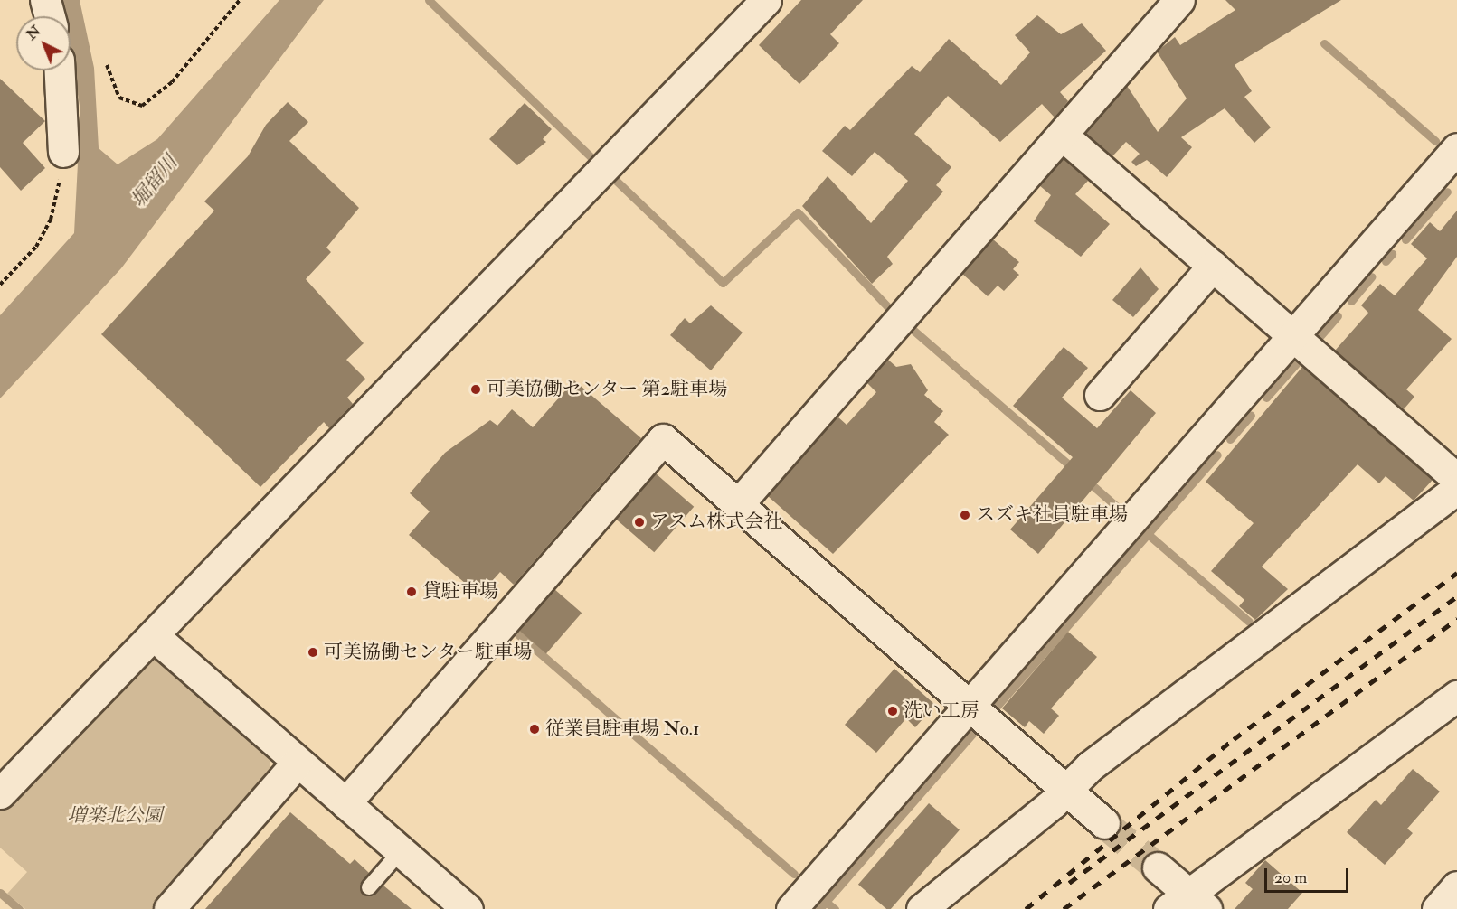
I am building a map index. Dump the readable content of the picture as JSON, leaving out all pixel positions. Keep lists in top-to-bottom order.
{
  "water": ["堀留川"],
  "parks": ["増楽北公園"],
  "places": [
    "可美協働センター 第2駐車場",
    "スズキ社員駐車場",
    "アスム株式会社",
    "貸駐車場",
    "可美協働センター駐車場",
    "洗い工房",
    "従業員駐車場 No.1"
  ],
  "scale_bar": "20 m",
  "north": "top left"
}
